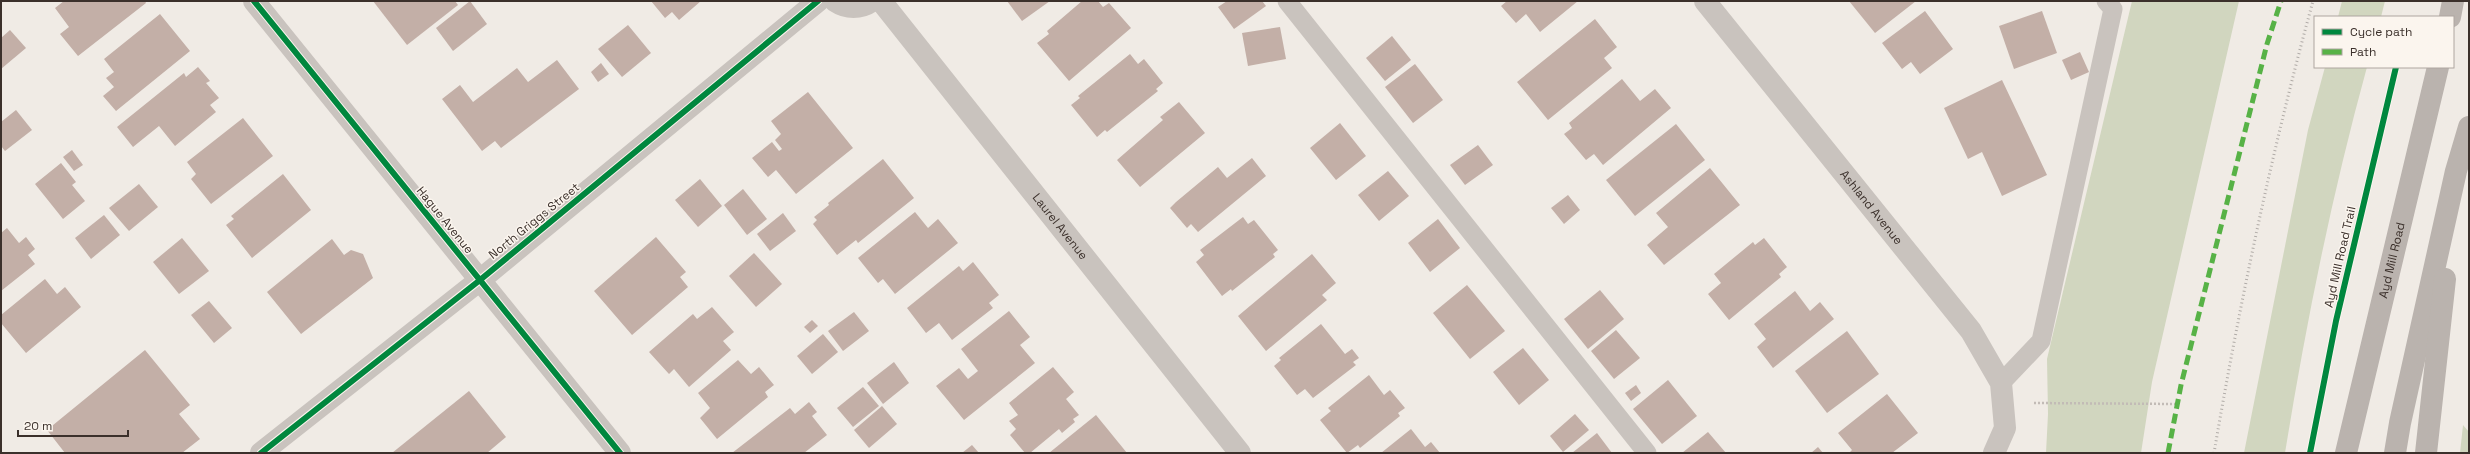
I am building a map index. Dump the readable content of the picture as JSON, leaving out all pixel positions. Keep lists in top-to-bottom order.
{
  "streets": {
    "main road": ["Ayd Mill Road"],
    "street": [
      "Ashland Avenue",
      "Hague Avenue",
      "North Griggs Street",
      "Laurel Avenue"
    ],
    "cycle path": ["Ayd Mill Road Trail"]
  },
  "crossings": [
    ["Hague Avenue", "North Griggs Street"]
  ],
  "legend": ["Cycle path", "Path"],
  "scale_bar": "20 m"
}
